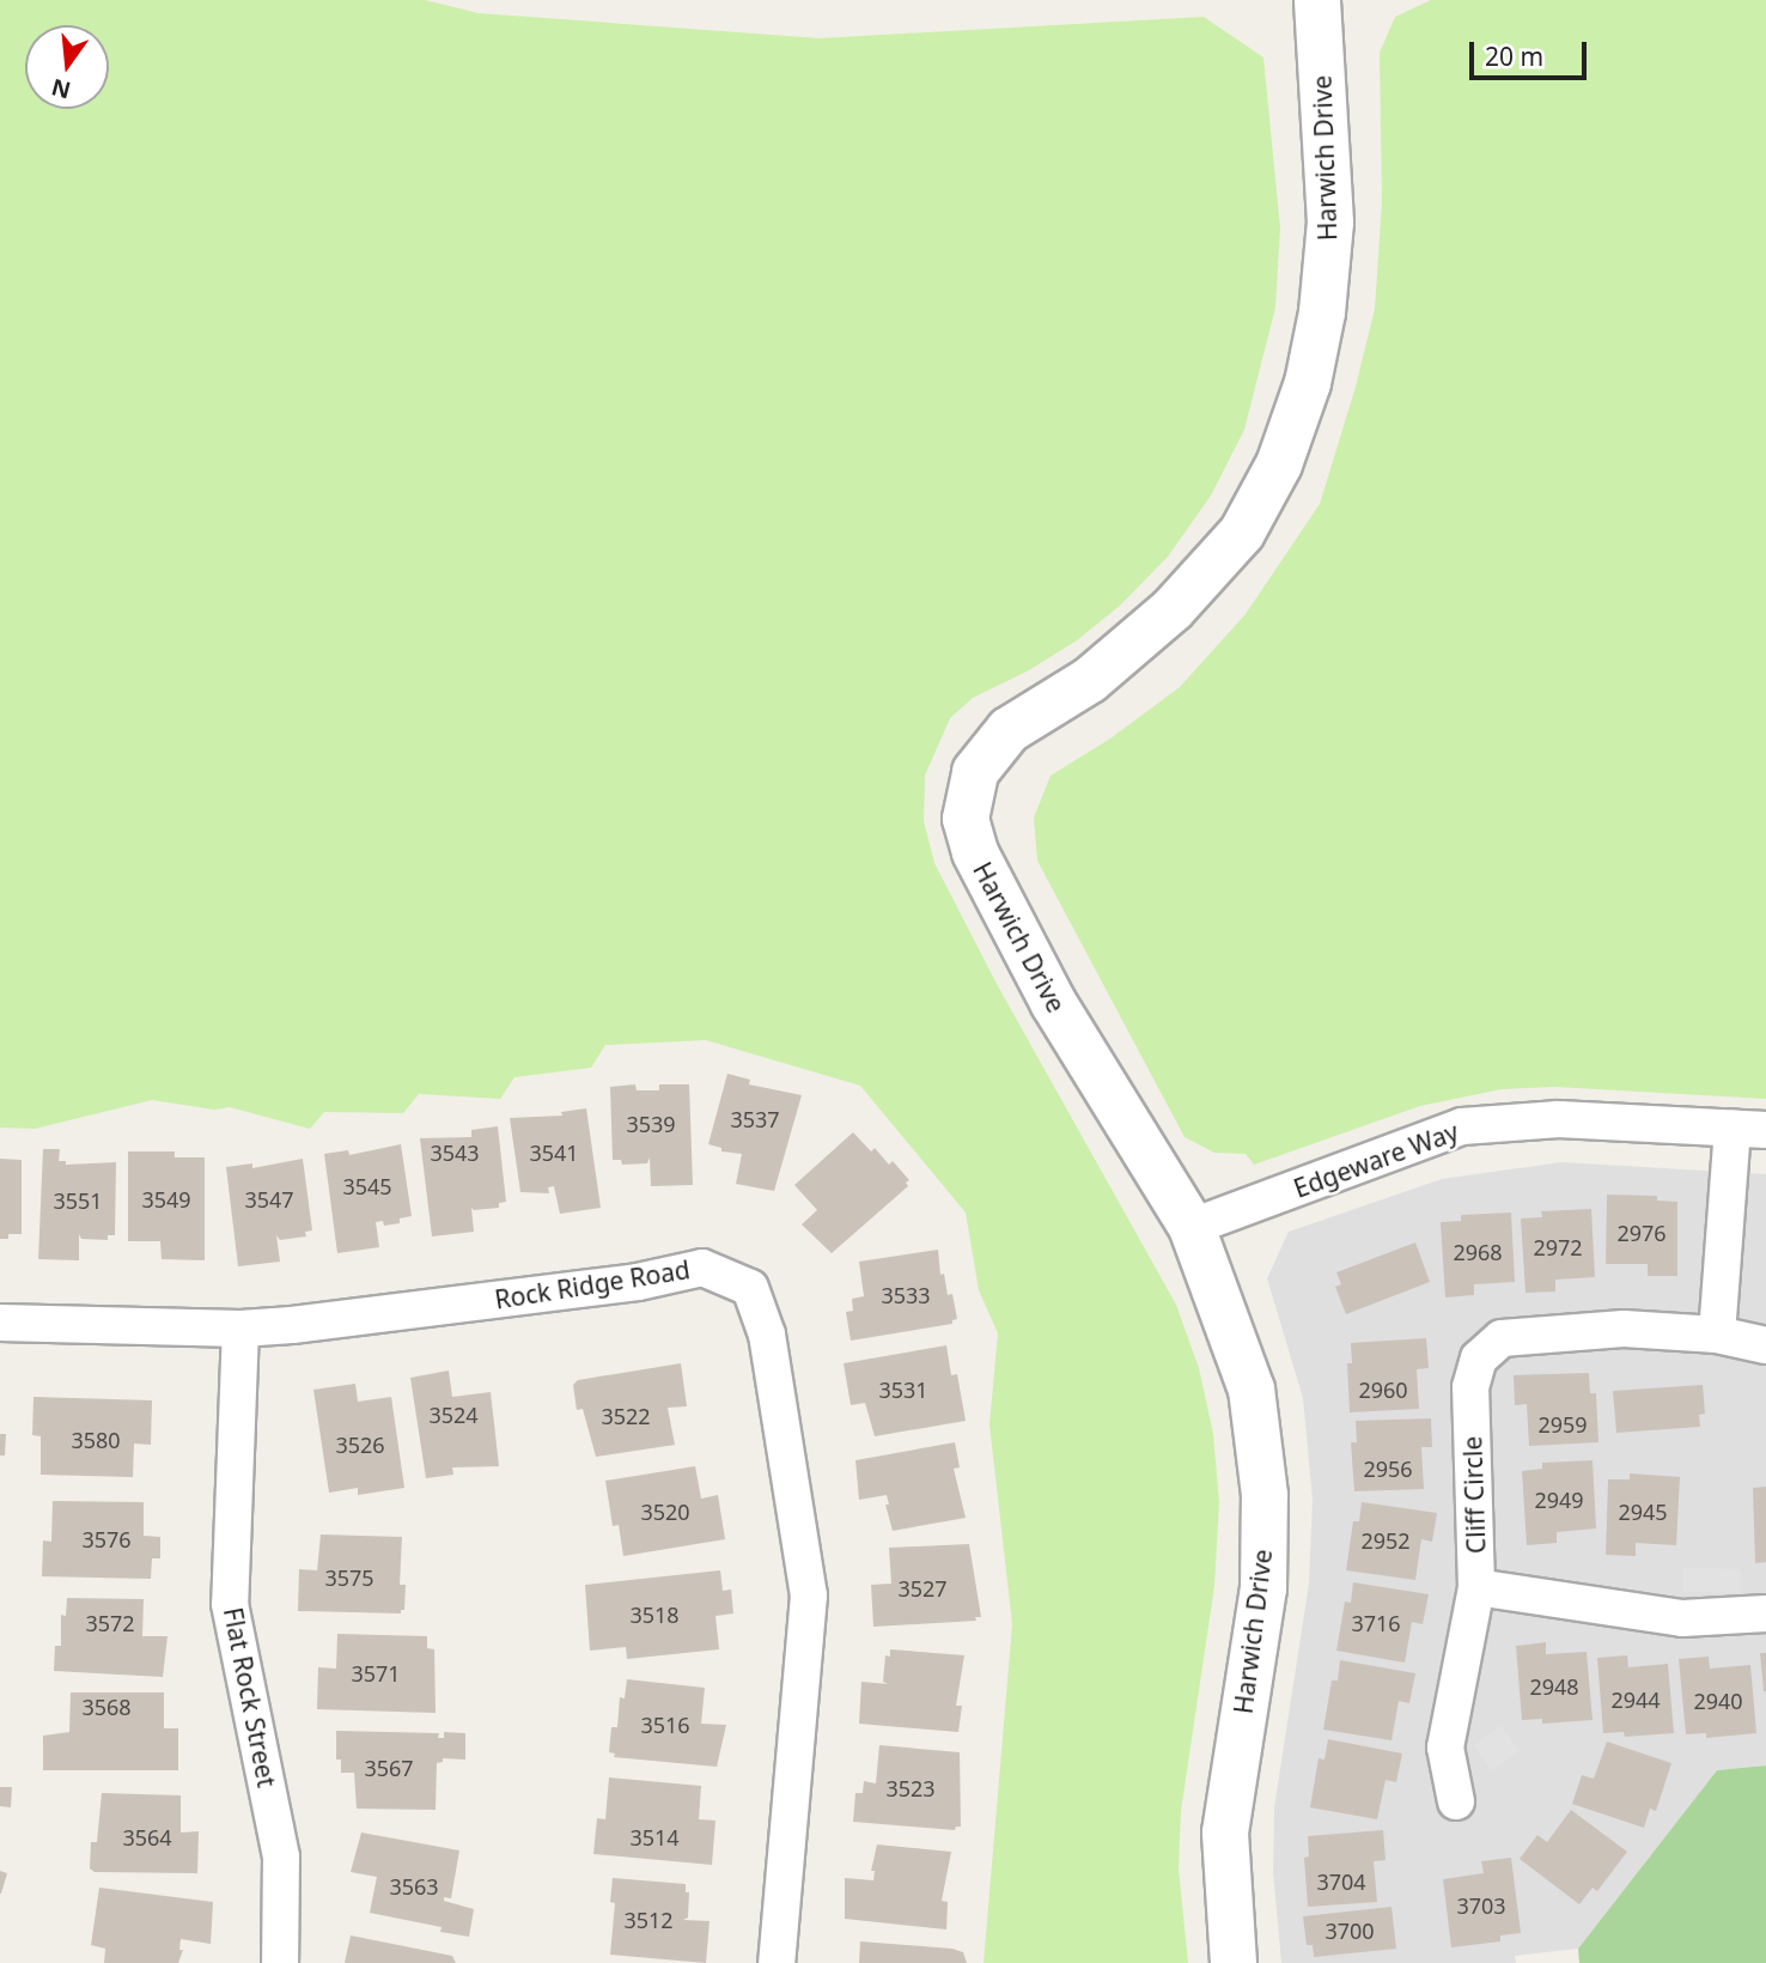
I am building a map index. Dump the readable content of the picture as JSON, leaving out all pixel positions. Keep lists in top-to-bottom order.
{
  "streets": {
    "street": [
      "Harwich Drive",
      "Edgeware Way",
      "Rock Ridge Road",
      "Cliff Circle",
      "Flat Rock Street"
    ]
  },
  "crossings": [
    ["Harwich Drive", "Edgeware Way"],
    ["Rock Ridge Road", "Flat Rock Street"]
  ],
  "house_numbers": [
    "3537",
    "3539",
    "3543",
    "3541",
    "3545",
    "3549",
    "3547",
    "3551",
    "2976",
    "2972",
    "2968",
    "3533",
    "3531",
    "2960",
    "3524",
    "3522",
    "2959",
    "3580",
    "3526",
    "2956",
    "2949",
    "3520",
    "2945",
    "3576",
    "2952",
    "3575",
    "3527",
    "3518",
    "3572",
    "3716",
    "3571",
    "2948",
    "2944",
    "2940",
    "3568",
    "3516",
    "3567",
    "3523",
    "3564",
    "3514",
    "3704",
    "3563",
    "3703",
    "3512",
    "3700"
  ],
  "scale_bar": "20 m",
  "north": "bottom"
}
